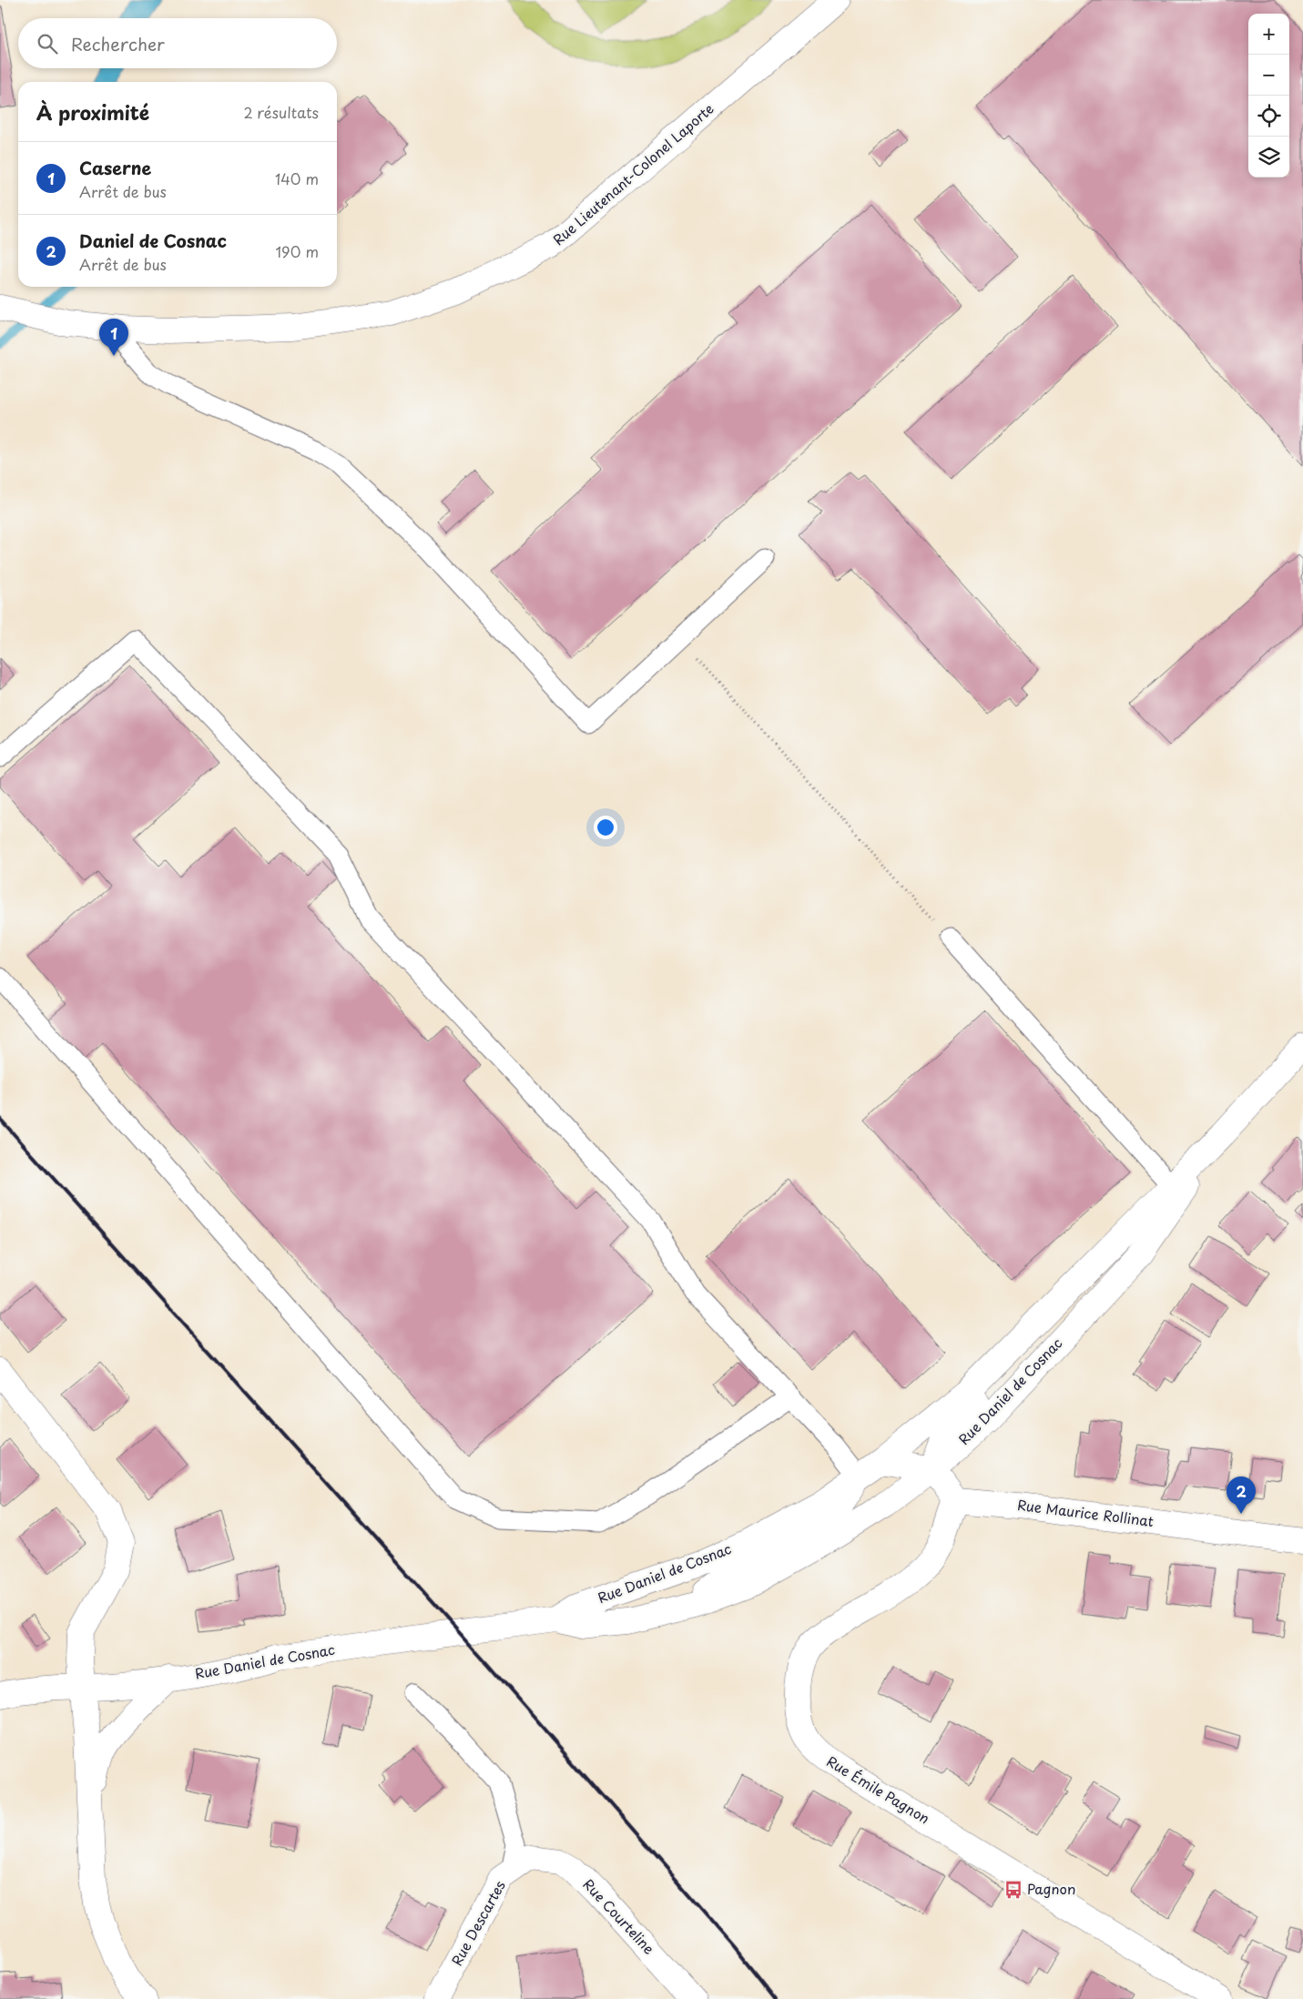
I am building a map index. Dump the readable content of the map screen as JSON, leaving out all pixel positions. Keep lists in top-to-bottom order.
{
  "streets": {
    "street": [
      "Rue Lieutenant-Colonel Laporte",
      "Rue Daniel de Cosnac",
      "Rue Maurice Rollinat",
      "Rue Émile Pagnon",
      "Rue Courteline",
      "Rue Descartes"
    ]
  },
  "crossings": [
    ["Rue Maurice Rollinat", "Rue Émile Pagnon"],
    ["Rue Courteline", "Rue Descartes"]
  ],
  "places": {
    "bus stop": ["Pagnon"]
  },
  "page": {
    "map_buttons": ["+", "−"],
    "search": "Rechercher",
    "heading": ["À proximité", "2 résultats"],
    "list": [
      {
        "mark": "1",
        "name": "Caserne",
        "note": "Arrêt de bus",
        "value": "140 m"
      },
      {
        "mark": "2",
        "name": "Daniel de Cosnac",
        "note": "Arrêt de bus",
        "value": "190 m"
      }
    ],
    "pins": ["1", "2"]
  }
}
